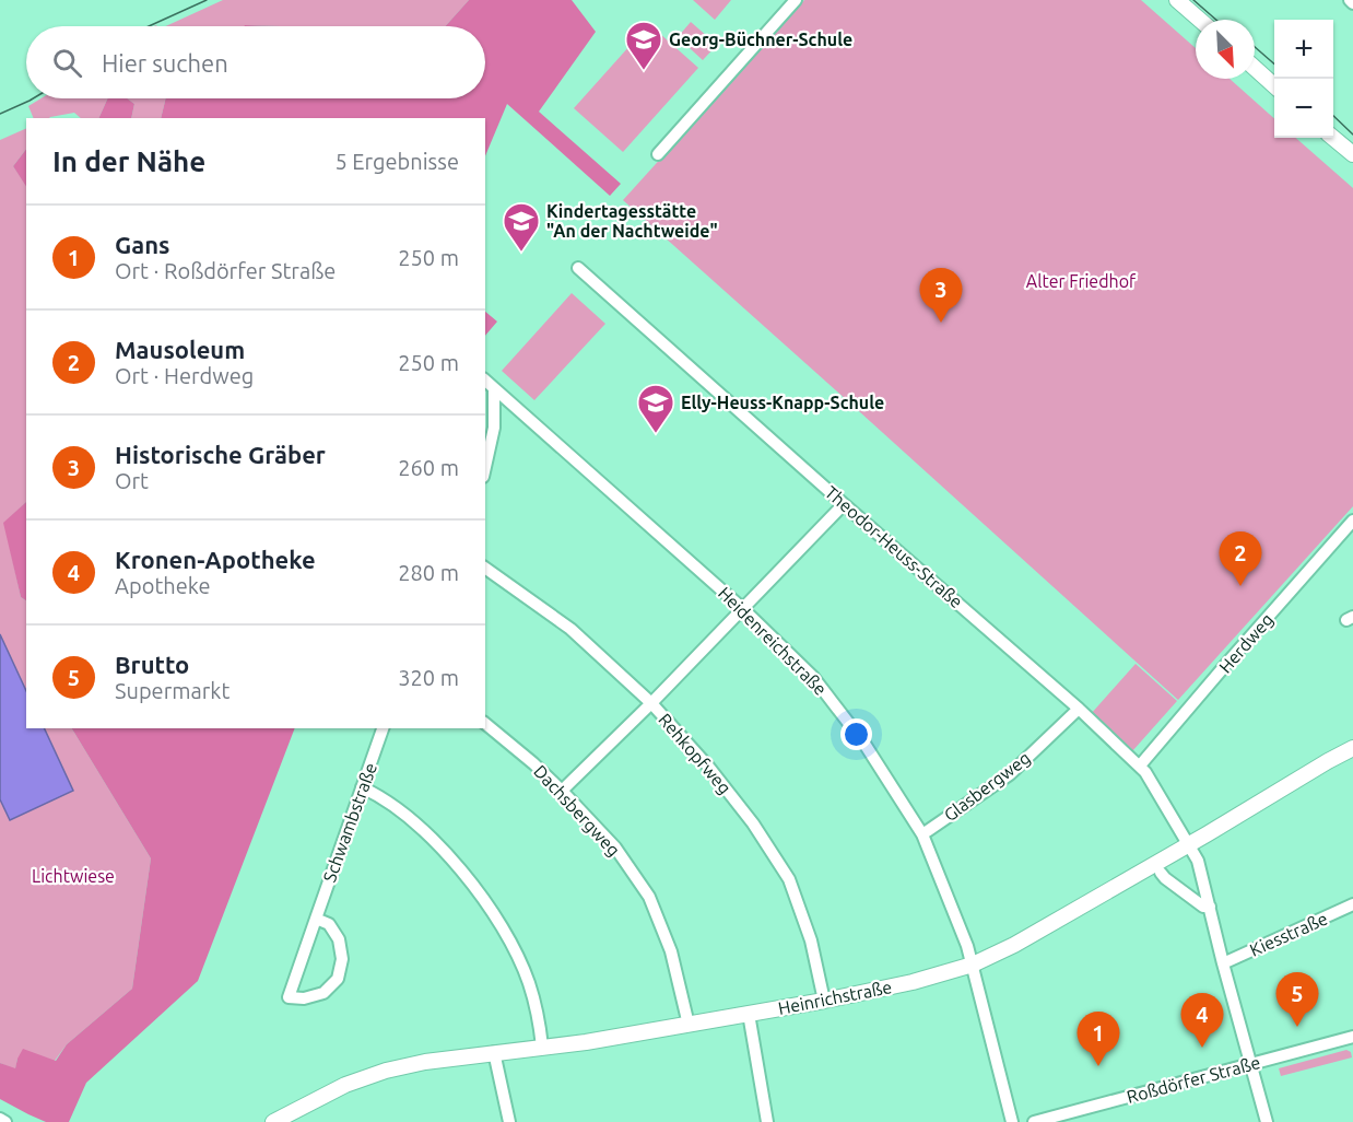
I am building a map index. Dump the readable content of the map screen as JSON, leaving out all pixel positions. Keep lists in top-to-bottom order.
{
  "streets": {
    "main road": ["Heinrichstraße"],
    "street": [
      "Theodor-Heuss-Straße",
      "Heidenreichstraße",
      "Herdweg",
      "Rehkopfweg",
      "Glasbergweg",
      "Dachsbergweg",
      "Schwambstraße",
      "Kiesstraße",
      "Roßdörfer Straße"
    ]
  },
  "crossings": [
    ["Theodor-Heuss-Straße", "Herdweg"],
    ["Theodor-Heuss-Straße", "Glasbergweg"],
    ["Theodor-Heuss-Straße", "Kiesstraße"],
    ["Theodor-Heuss-Straße", "Heinrichstraße"],
    ["Theodor-Heuss-Straße", "Roßdörfer Straße"],
    ["Heidenreichstraße", "Glasbergweg"],
    ["Heidenreichstraße", "Heinrichstraße"],
    ["Rehkopfweg", "Heinrichstraße"],
    ["Dachsbergweg", "Heinrichstraße"]
  ],
  "parks": ["Alter Friedhof", "Lichtwiese"],
  "places": {
    "school or university": ["Georg-Büchner-Schule", "Kindertagesstätte \"An der Nachtweide\"", "Elly-Heuss-Knapp-Schule"]
  },
  "north": "bottom right",
  "page": {
    "map_buttons": ["+", "−"],
    "search": "Hier suchen",
    "heading": ["In der Nähe", "5 Ergebnisse"],
    "list": [
      {
        "mark": "1",
        "name": "Gans",
        "note": "Ort · Roßdörfer Straße",
        "value": "250 m"
      },
      {
        "mark": "2",
        "name": "Mausoleum",
        "note": "Ort · Herdweg",
        "value": "250 m"
      },
      {
        "mark": "3",
        "name": "Historische Gräber",
        "note": "Ort",
        "value": "260 m"
      },
      {
        "mark": "4",
        "name": "Kronen-Apotheke",
        "note": "Apotheke",
        "value": "280 m"
      },
      {
        "mark": "5",
        "name": "Brutto",
        "note": "Supermarkt",
        "value": "320 m"
      }
    ],
    "pins": [
      "3",
      "2",
      "5",
      "4",
      "1"
    ]
  }
}
